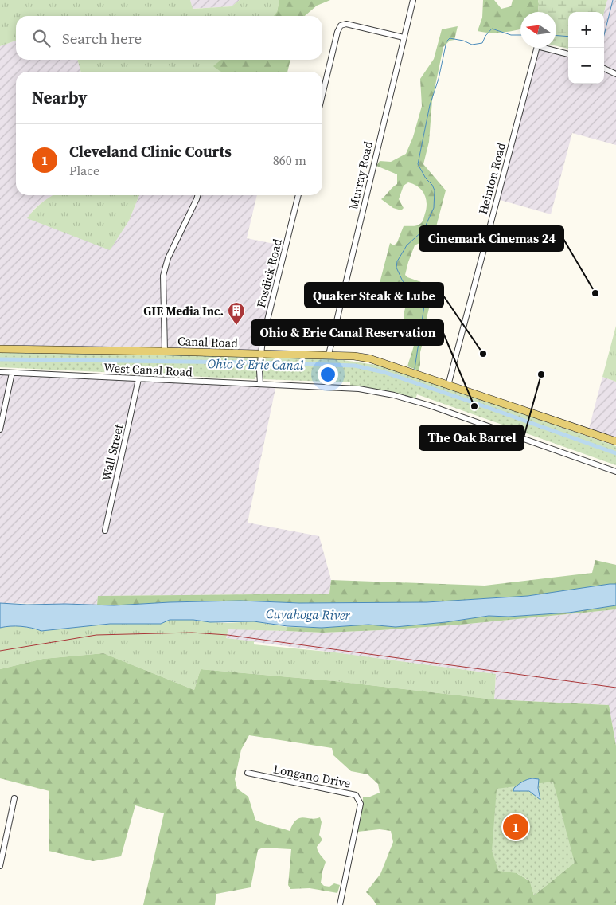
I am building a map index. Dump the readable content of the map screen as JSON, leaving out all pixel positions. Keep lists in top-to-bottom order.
{
  "streets": {
    "main road": ["Canal Road"],
    "street": [
      "Murray Road",
      "Heinton Road",
      "Fosdick Road",
      "West Canal Road",
      "Wall Street",
      "Longano Drive"
    ]
  },
  "crossings": [
    ["Murray Road", "Canal Road"],
    ["Heinton Road", "Canal Road"],
    ["Fosdick Road", "Canal Road"],
    ["Fosdick Road", "West Canal Road"],
    ["West Canal Road", "Wall Street"]
  ],
  "water": ["Ohio & Erie Canal", "Cuyahoga River"],
  "places": {
    "other": [
      "Cinemark Cinemas 24",
      "Quaker Steak & Lube",
      "The Oak Barrel",
      "Ohio & Erie Canal Reservation"
    ],
    "building": ["GIE Media Inc."]
  },
  "north": "left",
  "page": {
    "map_buttons": ["+", "−"],
    "search": "Search here",
    "heading": "Nearby",
    "list": [
      {
        "mark": "1",
        "name": "Cleveland Clinic Courts",
        "note": "Place",
        "value": "860 m"
      }
    ],
    "pins": "1"
  }
}
